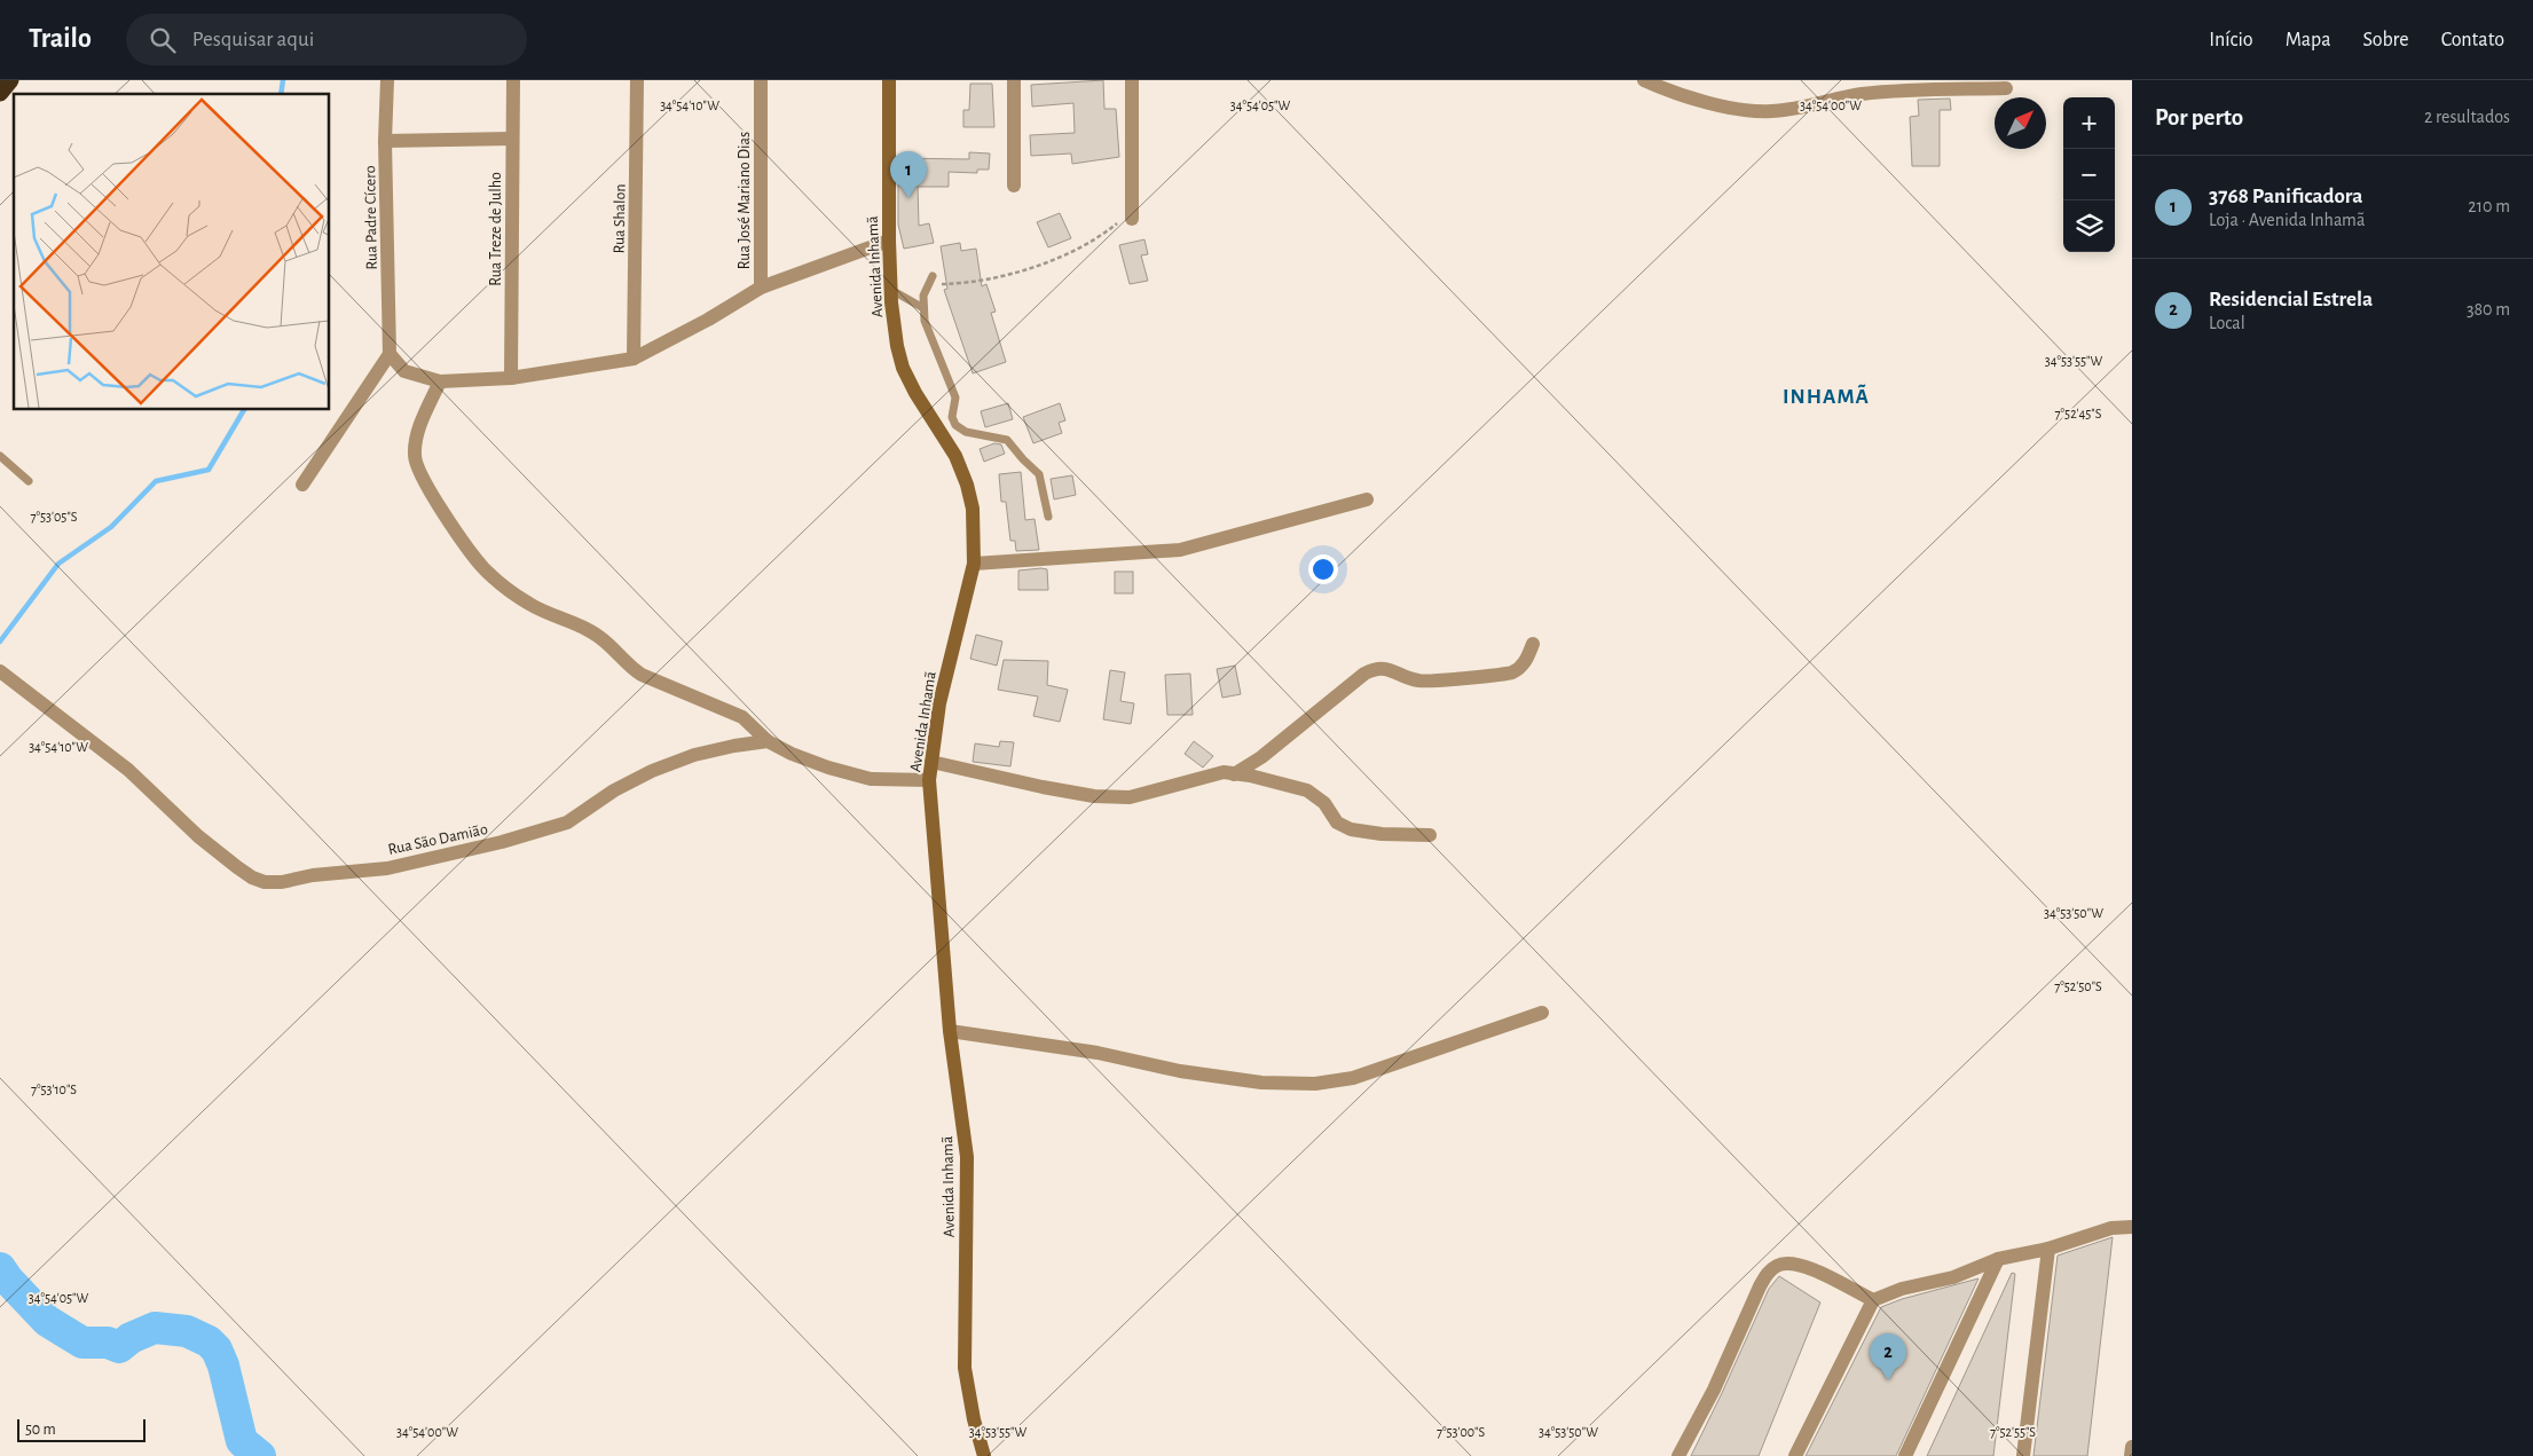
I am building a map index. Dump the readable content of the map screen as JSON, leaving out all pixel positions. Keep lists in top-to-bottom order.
{
  "streets": {
    "street": [
      "Rua José Mariano Dias",
      "Rua Padre Cícero",
      "Rua Shalon",
      "Rua Treze de Julho",
      "Avenida Inhamã",
      "Rua São Damião"
    ]
  },
  "crossings": [
    ["Avenida Inhamã", "Rua São Damião"]
  ],
  "districts": ["INHAMÃ"],
  "scale_bar": "50 m",
  "north": "top right",
  "page": {
    "header": "Trailo",
    "search": "Pesquisar aqui",
    "nav": [
      "Início",
      "Mapa",
      "Sobre",
      "Contato"
    ],
    "heading": ["Por perto", "2 resultados"],
    "map_buttons": ["+", "−"],
    "pins": ["1", "2"],
    "list": [
      {
        "mark": "1",
        "name": "3768 Panificadora",
        "note": "Loja · Avenida Inhamã",
        "value": "210 m"
      },
      {
        "mark": "2",
        "name": "Residencial Estrela",
        "note": "Local",
        "value": "380 m"
      }
    ],
    "scale": "50 m"
  },
  "coordinates": [
    "34°54'10\"W",
    "34°54'05\"W",
    "34°54'00\"W",
    "34°53'55\"W",
    "7°52'45\"S",
    "7°53'05\"S",
    "34°53'50\"W",
    "7°52'50\"S",
    "7°53'10\"S",
    "7°53'00\"S",
    "7°52'55\"S"
  ]
}
